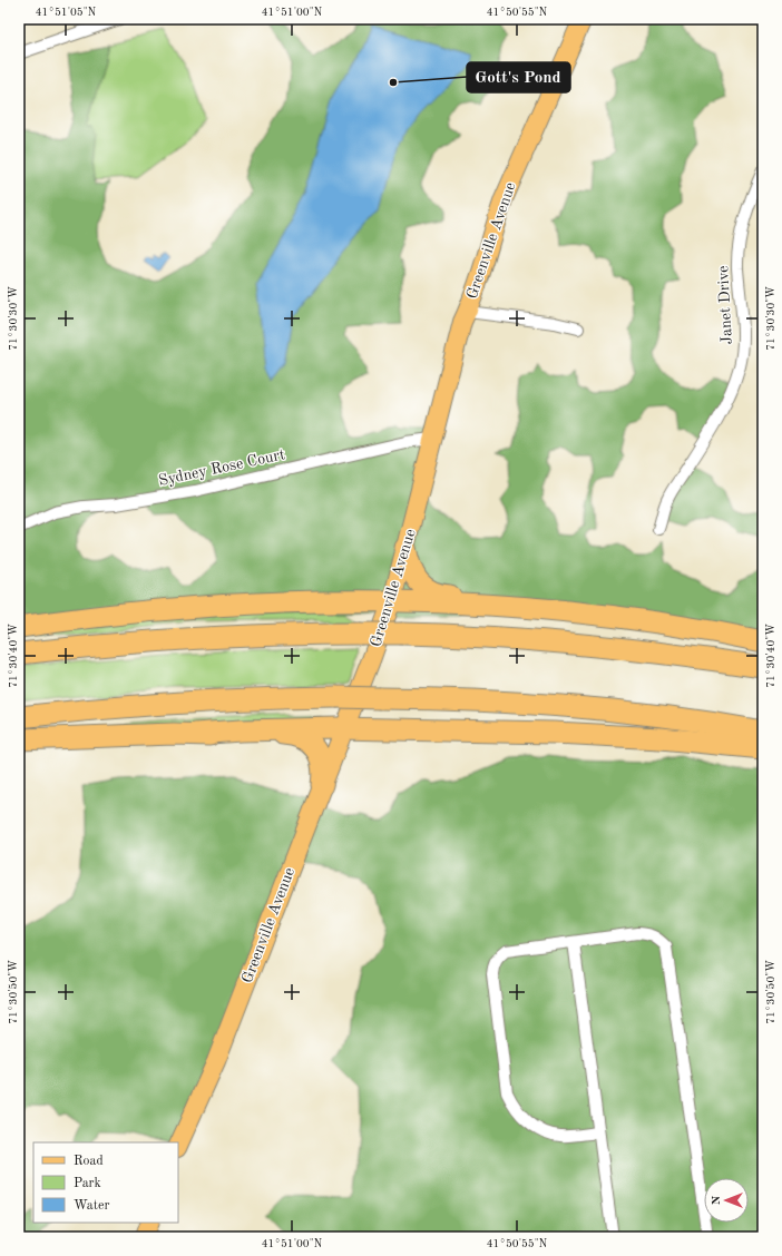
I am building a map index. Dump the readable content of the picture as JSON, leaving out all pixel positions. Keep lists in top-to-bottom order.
{
  "streets": {
    "main road": ["Greenville Avenue"],
    "street": ["Janet Drive", "Sydney Rose Court"]
  },
  "crossings": [
    ["Greenville Avenue", "Sydney Rose Court"]
  ],
  "places": ["Gott's Pond"],
  "legend": ["Road", "Park", "Water"],
  "north": "left",
  "coordinates": [
    "41°51'05\"N",
    "41°51'00\"N",
    "41°50'55\"N",
    "71°30'30\"W",
    "71°30'40\"W",
    "71°30'50\"W"
  ]
}
